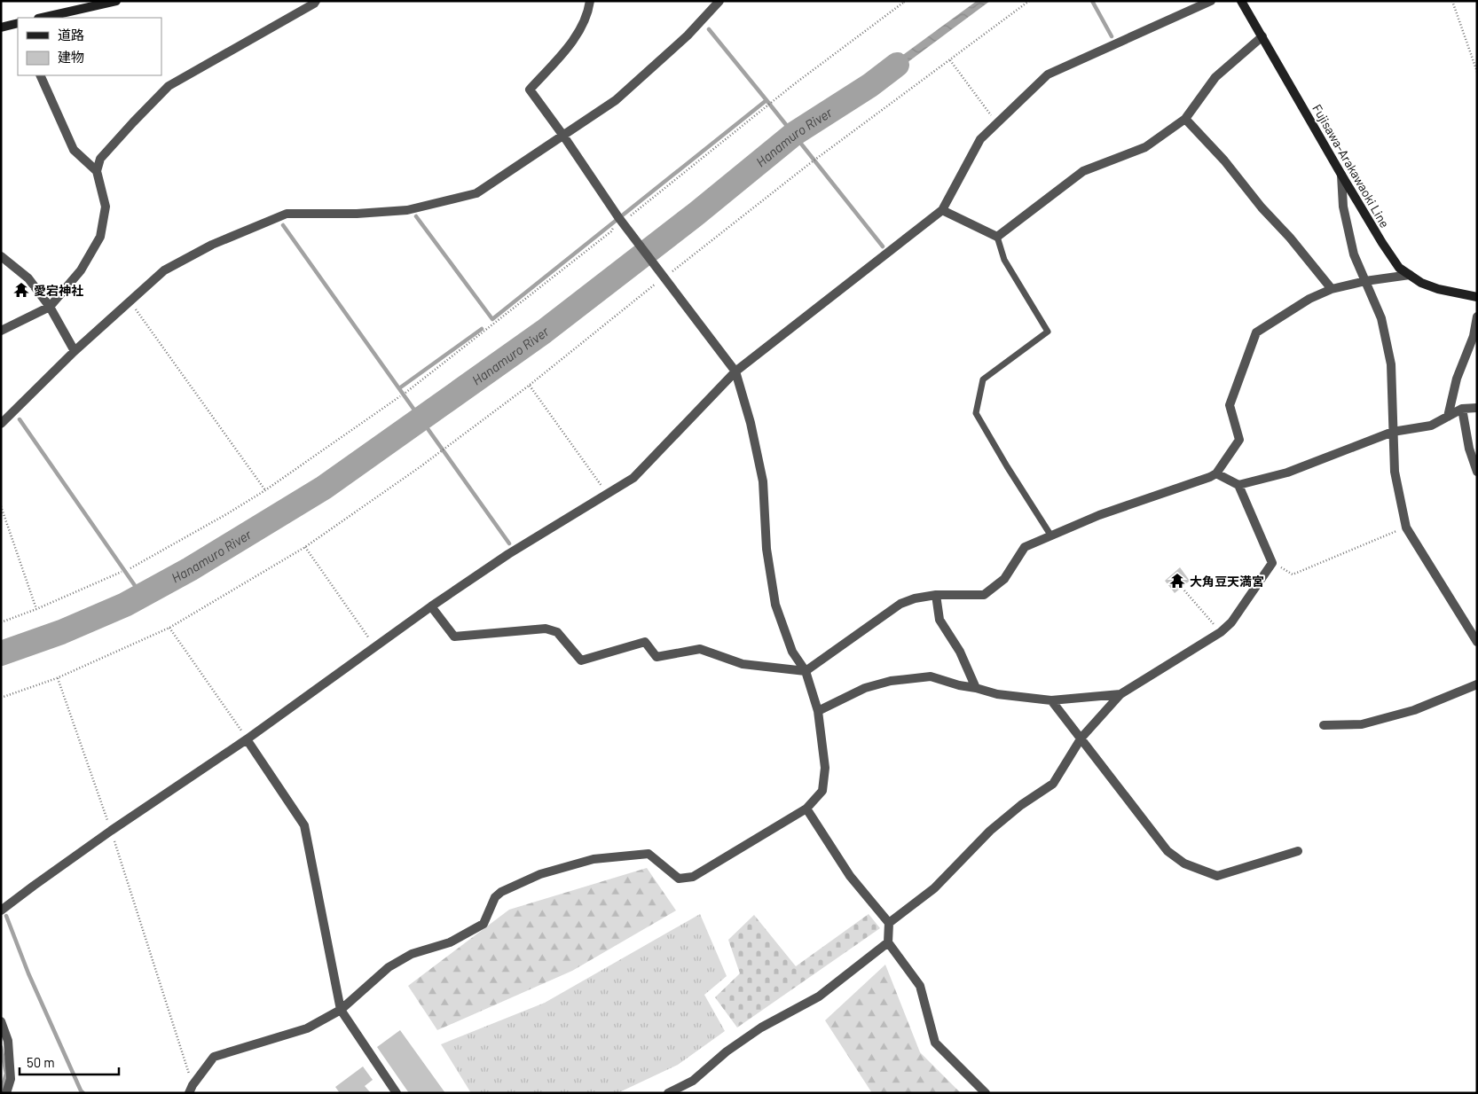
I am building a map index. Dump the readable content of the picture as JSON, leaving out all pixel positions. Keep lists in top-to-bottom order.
{
  "streets": {
    "main road": ["Fujisawa-Arakawaoki Line"]
  },
  "water": ["Hanamuro River"],
  "places": {
    "temple": ["愛宕神社", "大角豆天満宮"]
  },
  "legend": ["道路", "建物"],
  "scale_bar": "50 m"
}
